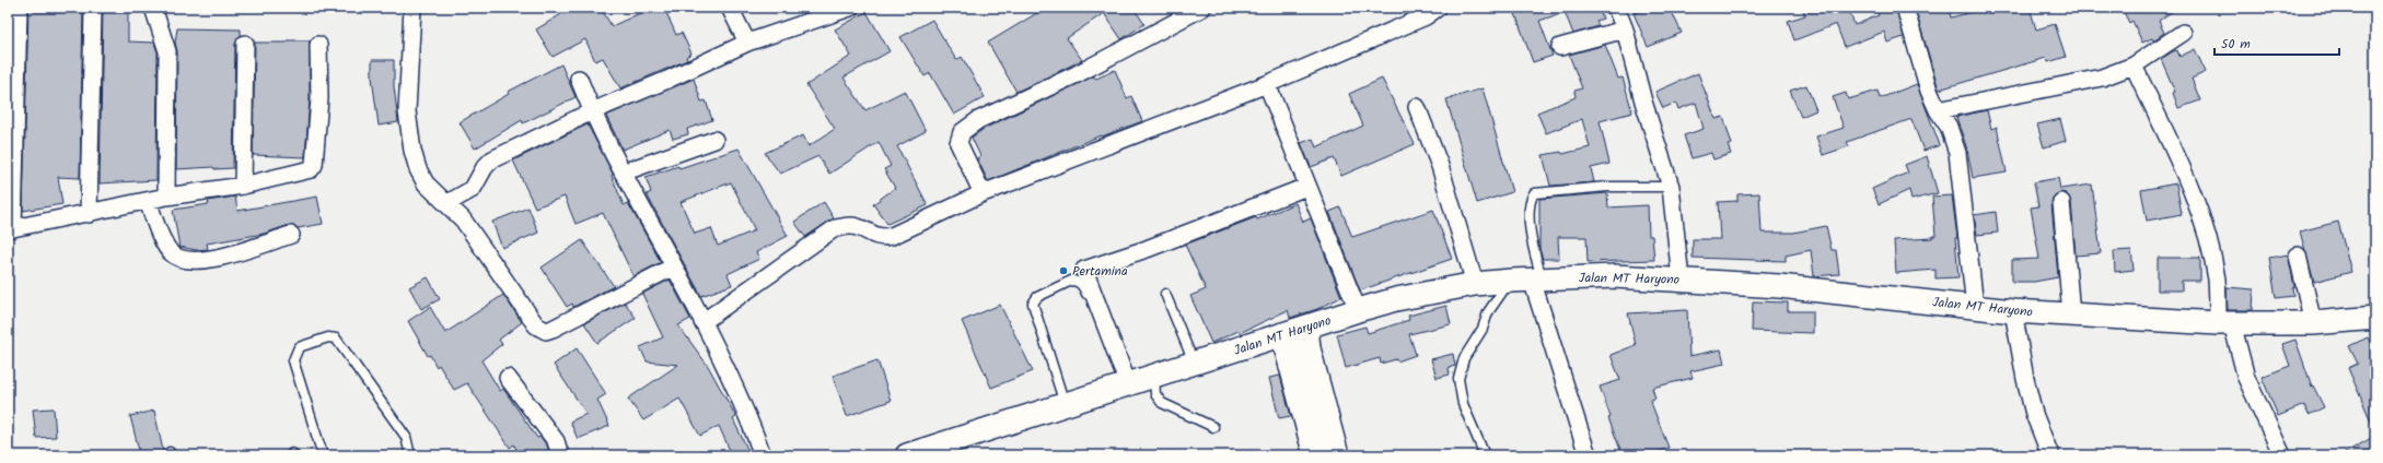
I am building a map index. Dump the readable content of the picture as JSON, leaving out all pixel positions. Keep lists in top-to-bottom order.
{
  "streets": {
    "main road": ["Jalan MT Haryono"]
  },
  "places": ["Pertamina"],
  "scale_bar": "50 m"
}
